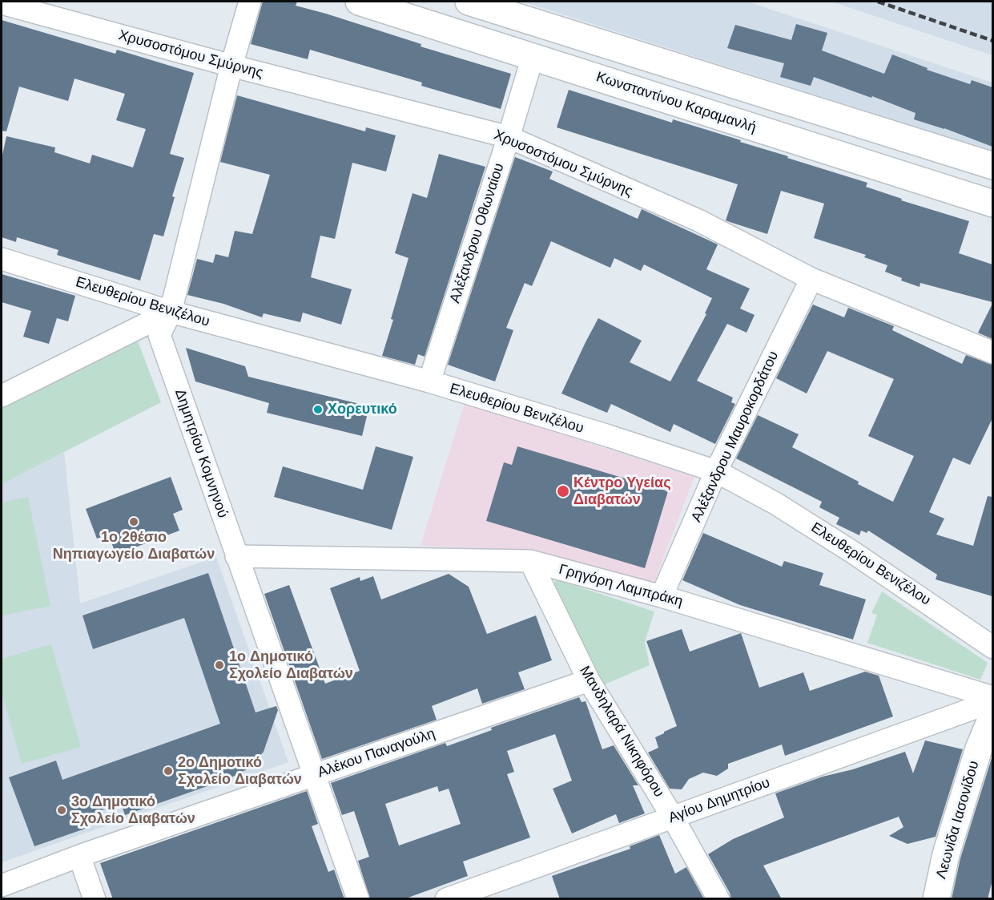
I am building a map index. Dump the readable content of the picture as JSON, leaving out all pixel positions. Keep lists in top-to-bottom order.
{
  "streets": {
    "main road": ["Κωνσταντίνου Καραμανλή", "Λεωνίδα Ιασονίδου"],
    "street": [
      "Χρυσοστόμου Σμύρνης",
      "Αλέξανδρου Οθωναίου",
      "Ελευθερίου Βενιζέλου",
      "Αλέξανδρου Μαυροκορδάτου",
      "Δημητρίου Κομνηνού",
      "Γρηγόρη Λαμπράκη",
      "Μανδηλαρά Νικηφόρου",
      "Αλέκου Παναγούλη",
      "Αγίου Δημητρίου"
    ]
  },
  "crossings": [
    ["Χρυσοστόμου Σμύρνης", "Αλέξανδρου Οθωναίου"],
    ["Χρυσοστόμου Σμύρνης", "Αλέξανδρου Μαυροκορδάτου"],
    ["Χρυσοστόμου Σμύρνης", "Δημητρίου Κομνηνού"],
    ["Κωνσταντίνου Καραμανλή", "Αλέξανδρου Οθωναίου"],
    ["Αλέξανδρου Οθωναίου", "Ελευθερίου Βενιζέλου"],
    ["Ελευθερίου Βενιζέλου", "Αλέξανδρου Μαυροκορδάτου"],
    ["Ελευθερίου Βενιζέλου", "Δημητρίου Κομνηνού"],
    ["Αλέξανδρου Μαυροκορδάτου", "Γρηγόρη Λαμπράκη"],
    ["Δημητρίου Κομνηνού", "Γρηγόρη Λαμπράκη"],
    ["Δημητρίου Κομνηνού", "Αλέκου Παναγούλη"],
    ["Γρηγόρη Λαμπράκη", "Μανδηλαρά Νικηφόρου"],
    ["Γρηγόρη Λαμπράκη", "Αγίου Δημητρίου"],
    ["Γρηγόρη Λαμπράκη", "Λεωνίδα Ιασονίδου"],
    ["Μανδηλαρά Νικηφόρου", "Αλέκου Παναγούλη"],
    ["Μανδηλαρά Νικηφόρου", "Αγίου Δημητρίου"],
    ["Αγίου Δημητρίου", "Λεωνίδα Ιασονίδου"]
  ],
  "places": [
    "Χορευτικό",
    "Κέντρο Υγείας Διαβατών",
    "1ο 2θέσιο Νηπιαγωγείο Διαβατών",
    "1ο Δημοτικό Σχολείο Διαβατών",
    "2ο Δημοτικό Σχολείο Διαβατών",
    "3ο Δημοτικό Σχολείο Διαβατών"
  ]
}
